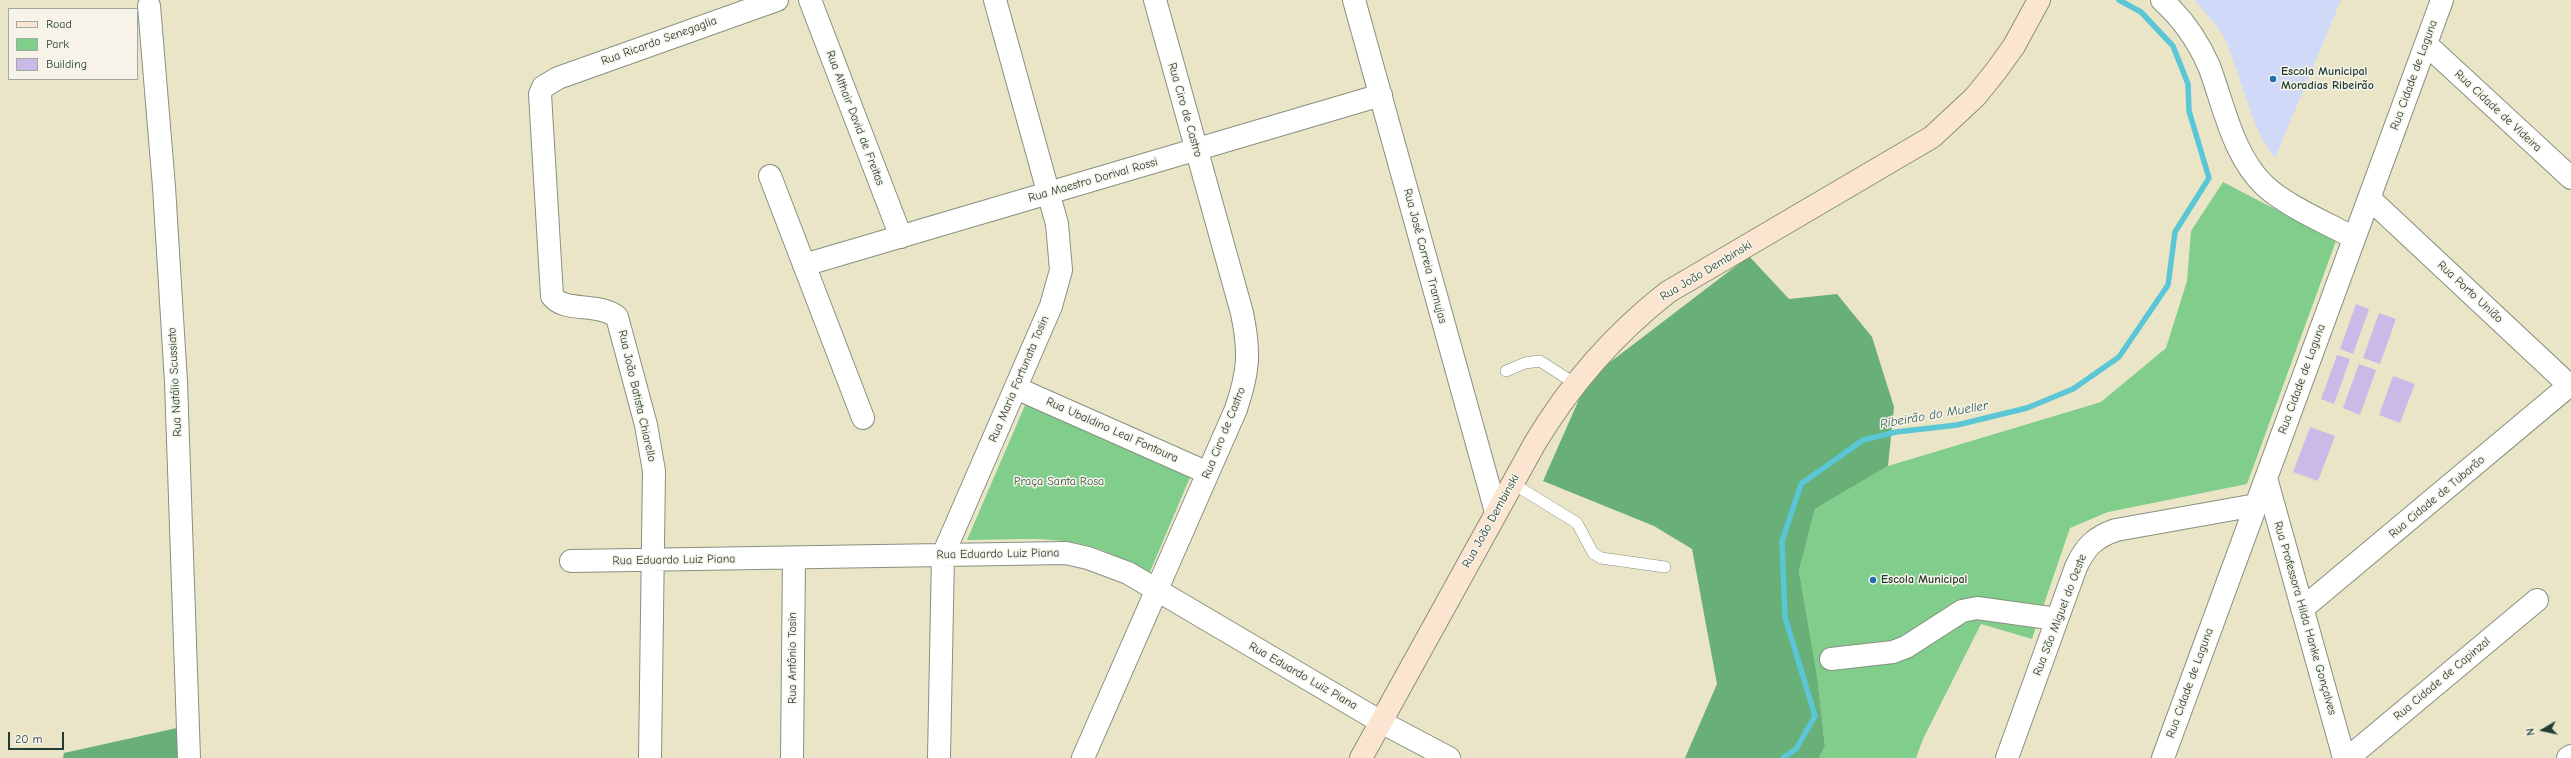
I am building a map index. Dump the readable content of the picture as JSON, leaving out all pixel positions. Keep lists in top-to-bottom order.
{
  "streets": {
    "main road": ["Rua João Dembinski"],
    "street": [
      "Rua Ricardo Senegaglia",
      "Rua Cidade de Laguna",
      "Rua Ciro de Castro",
      "Rua Cidade de Videira",
      "Rua Althair David de Freitas",
      "Rua Maestro Dorival Rossi",
      "Rua José Correia Tramujas",
      "Rua Porto União",
      "Rua Maria Fortunata Tosin",
      "Rua Natálio Scussiato",
      "Rua João Batista Chiarello",
      "Rua Ubaldino Leal Fontoura",
      "Rua Cidade de Tubarão",
      "Rua Eduardo Luiz Piana",
      "Rua São Miguel do Oeste",
      "Rua Professora Hilda Hanke Gonçalves",
      "Rua Antônio Tosin",
      "Rua Cidade de Capinzal"
    ]
  },
  "crossings": [
    ["Rua Ricardo Senegaglia", "Rua João Batista Chiarello"],
    ["Rua Cidade de Laguna", "Rua Cidade de Videira"],
    ["Rua Cidade de Laguna", "Rua Porto União"],
    ["Rua Cidade de Laguna", "Rua São Miguel do Oeste"],
    ["Rua Cidade de Laguna", "Rua Professora Hilda Hanke Gonçalves"],
    ["Rua Ciro de Castro", "Rua Maestro Dorival Rossi"],
    ["Rua Ciro de Castro", "Rua Ubaldino Leal Fontoura"],
    ["Rua Ciro de Castro", "Rua Eduardo Luiz Piana"],
    ["Rua Althair David de Freitas", "Rua Maestro Dorival Rossi"],
    ["Rua Maestro Dorival Rossi", "Rua José Correia Tramujas"],
    ["Rua Maestro Dorival Rossi", "Rua Maria Fortunata Tosin"],
    ["Rua José Correia Tramujas", "Rua João Dembinski"],
    ["Rua João Dembinski", "Rua Eduardo Luiz Piana"],
    ["Rua Porto União", "Rua Cidade de Tubarão"],
    ["Rua Maria Fortunata Tosin", "Rua Ubaldino Leal Fontoura"],
    ["Rua Maria Fortunata Tosin", "Rua Eduardo Luiz Piana"],
    ["Rua João Batista Chiarello", "Rua Eduardo Luiz Piana"],
    ["Rua Cidade de Tubarão", "Rua Professora Hilda Hanke Gonçalves"],
    ["Rua Eduardo Luiz Piana", "Rua Antônio Tosin"]
  ],
  "water": ["Ribeirão do Mueller"],
  "parks": ["Praça Santa Rosa"],
  "places": ["Escola Municipal Moradias Ribeirão", "Escola Municipal"],
  "legend": ["Road", "Park", "Building"],
  "scale_bar": "20 m",
  "north": "left"
}
